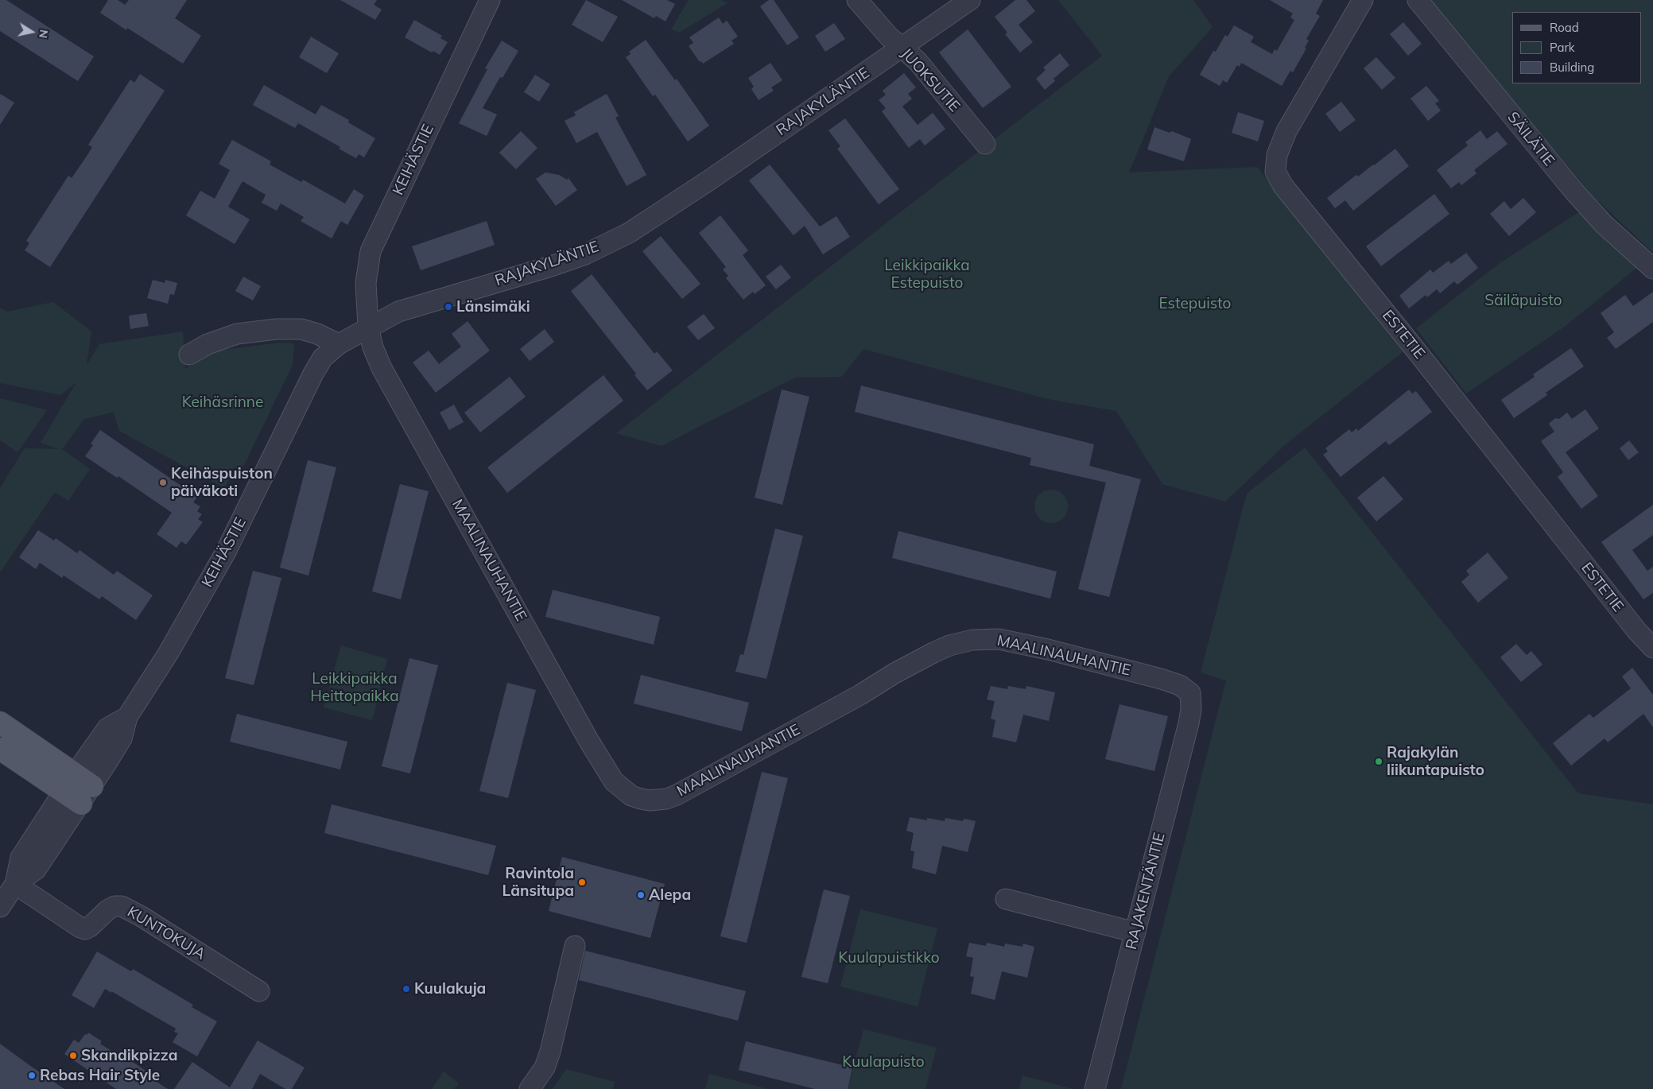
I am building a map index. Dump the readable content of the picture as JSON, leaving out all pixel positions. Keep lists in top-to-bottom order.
{
  "streets": {
    "street": [
      "JUOKSUTIE",
      "RAJAKYLÄNTIE",
      "SÄILÄTIE",
      "KEIHÄSTIE",
      "ESTETIE",
      "MAALINAUHANTIE",
      "RAJAKENTÄNTIE",
      "KUNTOKUJA"
    ]
  },
  "crossings": [
    ["JUOKSUTIE", "RAJAKYLÄNTIE"],
    ["RAJAKYLÄNTIE", "KEIHÄSTIE"],
    ["RAJAKYLÄNTIE", "MAALINAUHANTIE"],
    ["KEIHÄSTIE", "MAALINAUHANTIE"],
    ["KEIHÄSTIE", "KUNTOKUJA"],
    ["MAALINAUHANTIE", "RAJAKENTÄNTIE"]
  ],
  "parks": [
    "Leikkipaikka Estepuisto",
    "Säiläpuisto",
    "Estepuisto",
    "Keihäsrinne",
    "Leikkipaikka Heittopaikka",
    "Kuulapuistikko",
    "Kuulapuisto"
  ],
  "places": [
    "Länsimäki",
    "Keihäspuiston päiväkoti",
    "Rajakylän liikuntapuisto",
    "Ravintola Länsitupa",
    "Alepa",
    "Kuulakuja",
    "Skandikpizza",
    "Rebas Hair Style"
  ],
  "legend": ["Road", "Park", "Building"],
  "north": "right"
}
